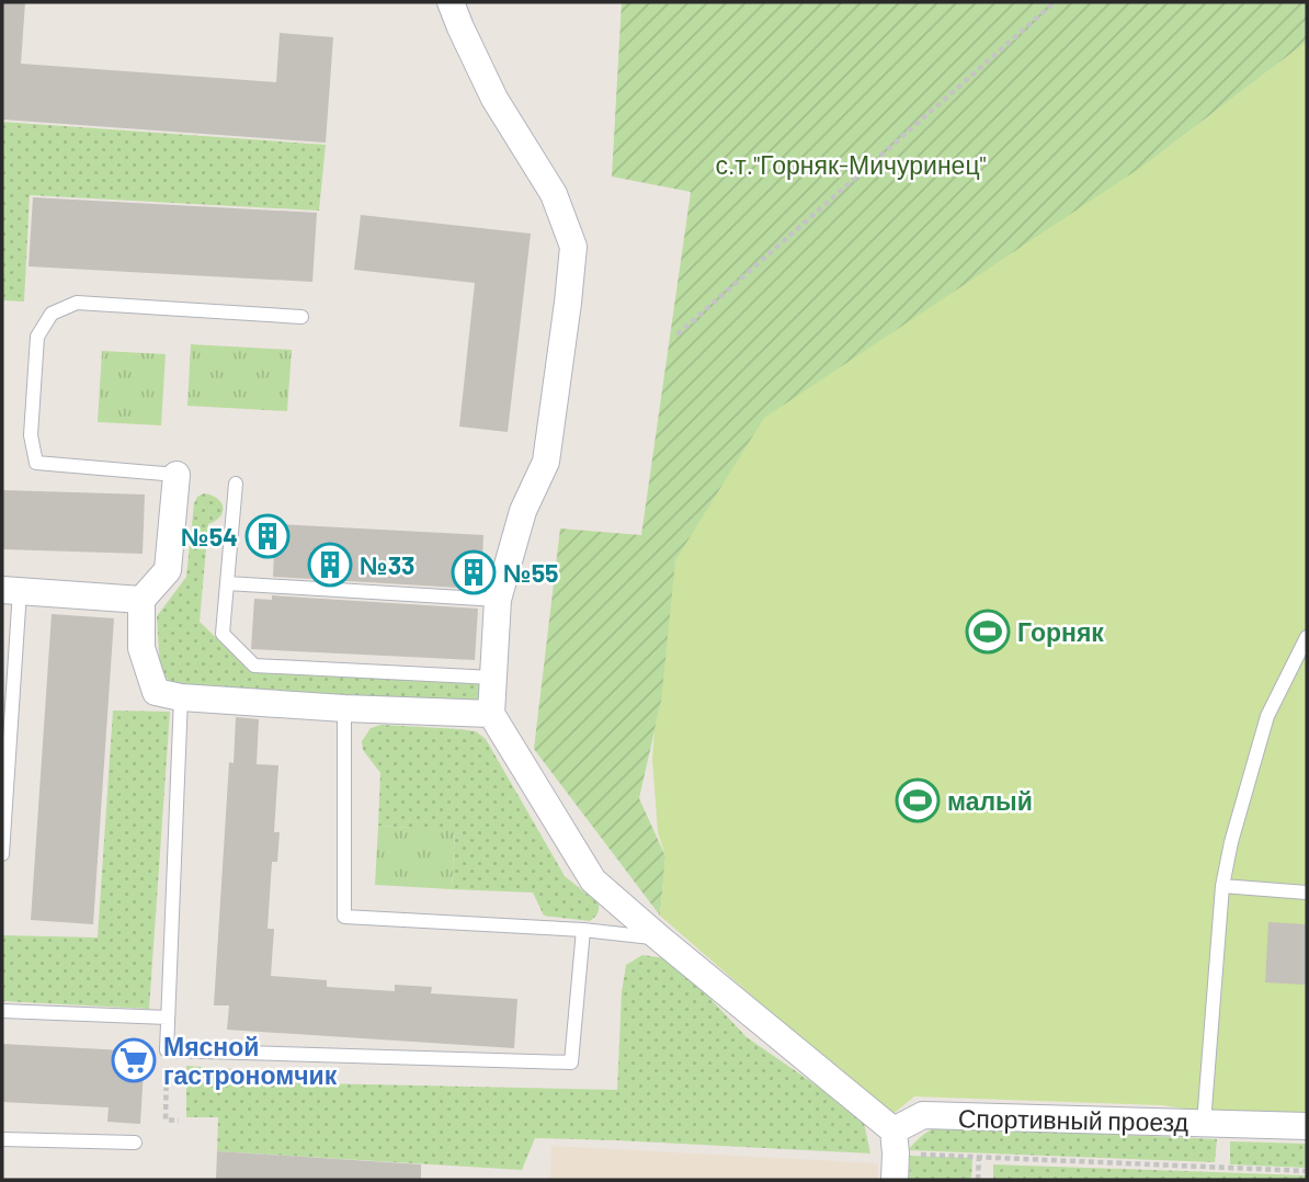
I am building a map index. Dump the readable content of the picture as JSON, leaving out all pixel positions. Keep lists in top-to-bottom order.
{
  "streets": {
    "street": ["Спортивный проезд"]
  },
  "parks": ["с.т.\"Горняк-Мичуринец\""],
  "places": {
    "building": ["№54", "№33", "№55"],
    "sports": ["Горняк", "малый"],
    "supermarket": ["Мясной гастрономчик"]
  }
}
